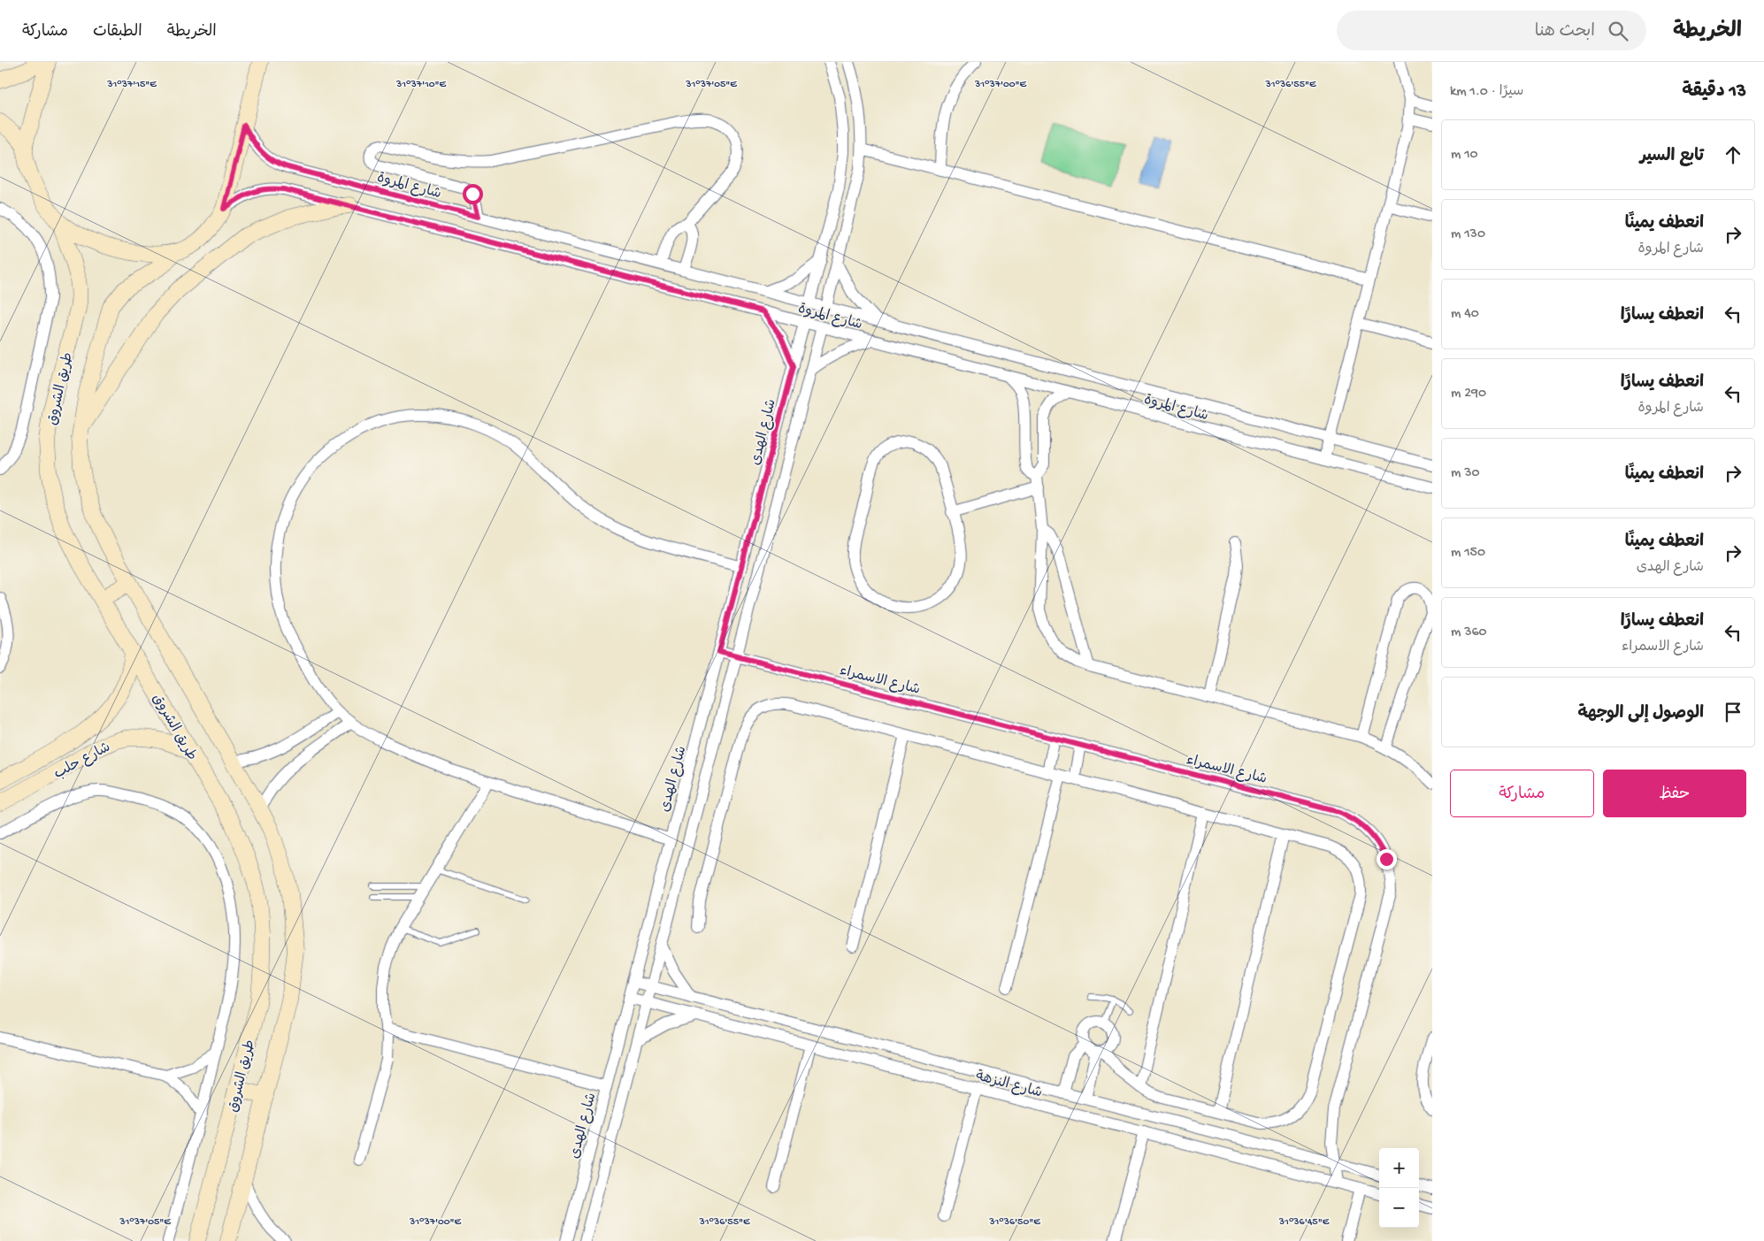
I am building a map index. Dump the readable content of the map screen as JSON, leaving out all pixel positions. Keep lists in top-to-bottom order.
{
  "streets": {
    "street": [
      "شارع المروة",
      "طريق الشروق",
      "شارع الهدى",
      "شارع الاسمراء",
      "شارع حلب",
      "شارع النزهة"
    ]
  },
  "crossings": [
    ["شارع المروة", "شارع الهدى"],
    ["طريق الشروق", "شارع حلب"],
    ["شارع الهدى", "شارع الاسمراء"],
    ["شارع الهدى", "شارع النزهة"],
    ["شارع الاسمراء", "شارع النزهة"]
  ],
  "page": {
    "header": "الخريطة",
    "search": "ابحث هنا",
    "nav": ["الخريطة", "الطبقات", "مشاركة"],
    "heading": ["13 دقيقة", "سيرًا · 1.0 km"],
    "list": [
      ["تابع السير", "10 m"],
      ["انعطف يمينًا", "شارع المروة", "130 m"],
      ["انعطف يسارًا", "40 m"],
      ["انعطف يسارًا", "شارع المروة", "290 m"],
      ["انعطف يمينًا", "30 m"],
      ["انعطف يمينًا", "شارع الهدى", "150 m"],
      ["انعطف يسارًا", "شارع الاسمراء", "360 m"],
      "الوصول إلى الوجهة"
    ],
    "buttons": ["حفظ", "مشاركة"],
    "map_buttons": ["+", "−"]
  },
  "coordinates": [
    "31°37'15\"E",
    "31°37'10\"E",
    "31°37'05\"E",
    "31°37'00\"E",
    "31°36'55\"E",
    "31°36'50\"E",
    "31°36'45\"E"
  ]
}
